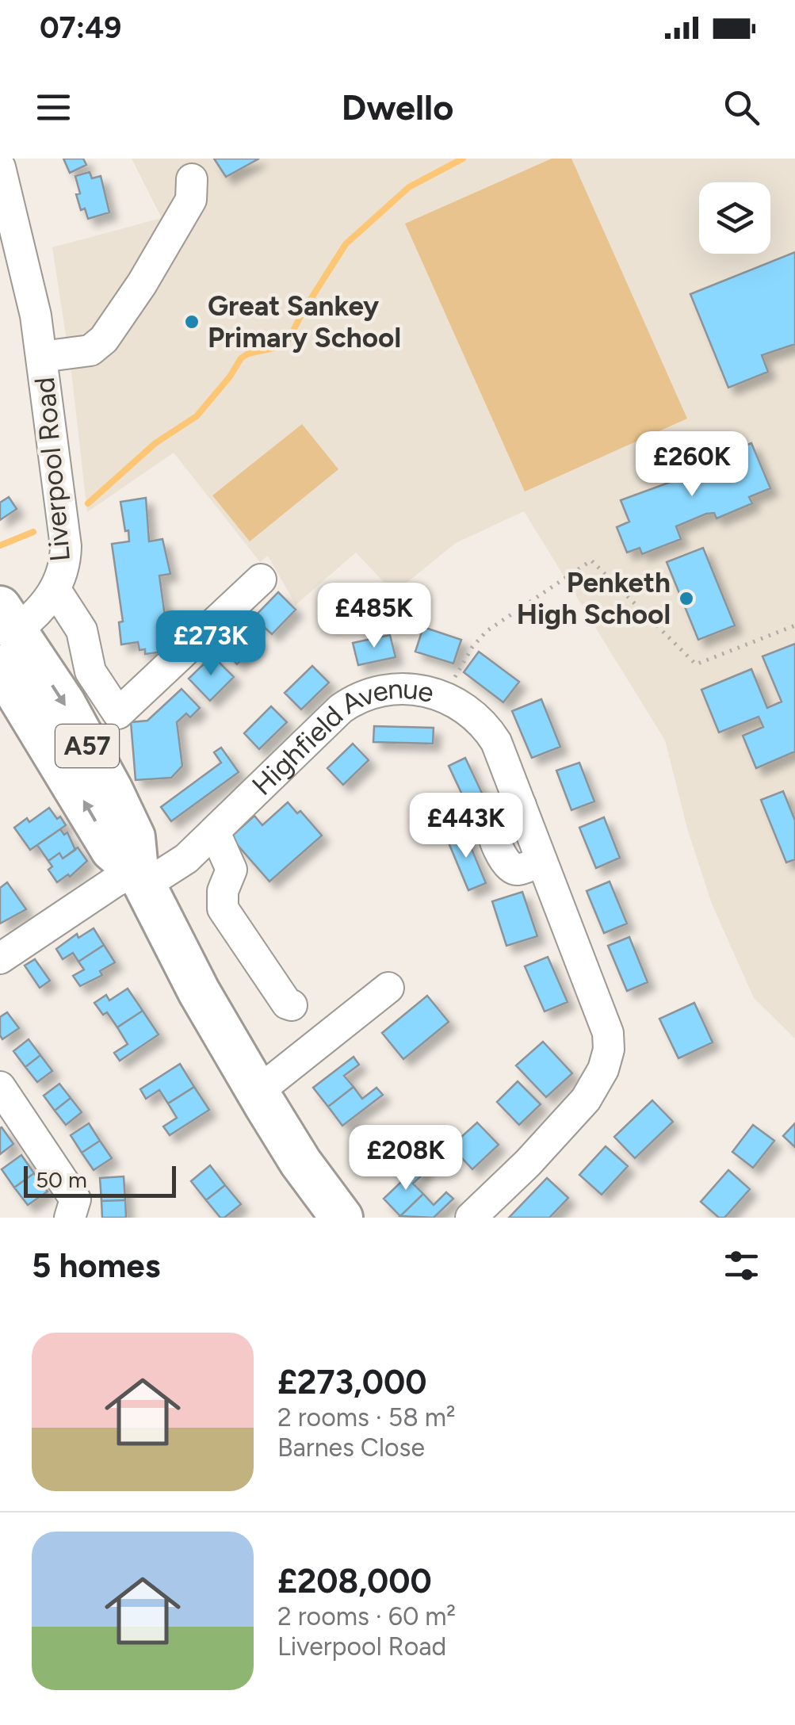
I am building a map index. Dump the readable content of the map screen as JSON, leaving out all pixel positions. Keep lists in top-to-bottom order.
{
  "streets": {
    "highway": ["Liverpool Road", "A57"],
    "street": ["Highfield Avenue"]
  },
  "crossings": [
    ["Liverpool Road", "Highfield Avenue"]
  ],
  "places": ["Great Sankey Primary School", "Penketh High School"],
  "scale_bar": "50 m",
  "page": {
    "status": "07:49",
    "header": "Dwello",
    "price": [
      "£260K",
      "£485K",
      "£273K",
      "£443K",
      "£208K"
    ],
    "scale": "50 m",
    "heading": "5 homes",
    "list": [
      {
        "name": "£273,000",
        "note": "2 rooms · 58 m² · Barnes Close"
      },
      {
        "name": "£208,000",
        "note": "2 rooms · 60 m² · Liverpool Road"
      }
    ]
  }
}
